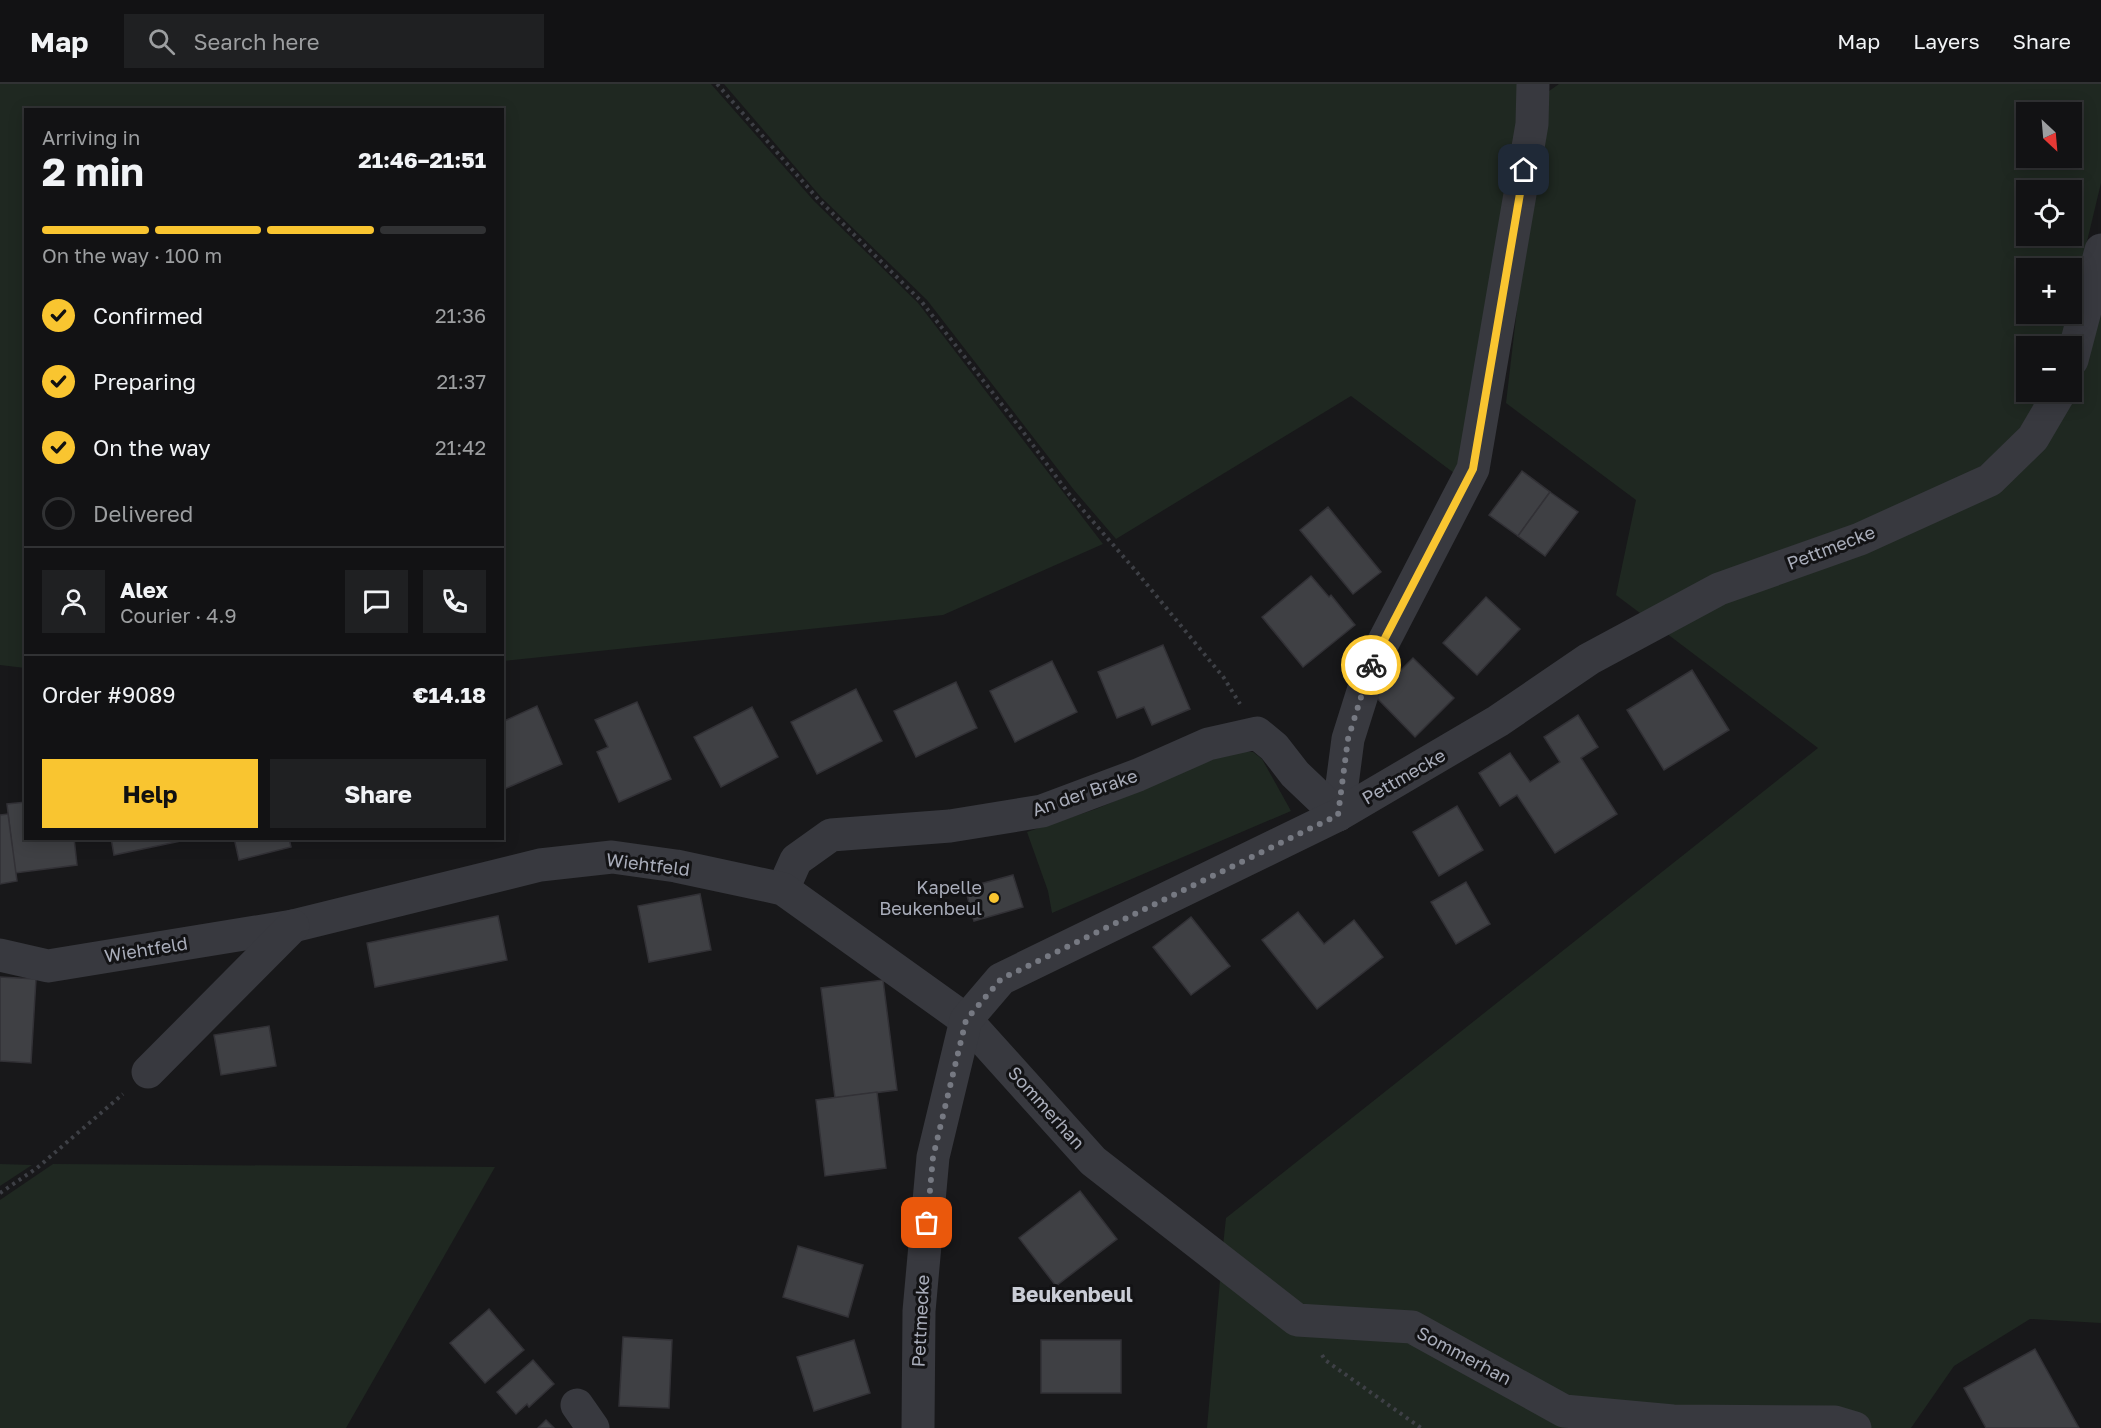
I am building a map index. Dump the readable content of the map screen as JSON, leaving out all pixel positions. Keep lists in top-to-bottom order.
{
  "streets": {
    "street": [
      "Pettmecke",
      "An der Brake",
      "Wiehtfeld",
      "Sommerhan"
    ]
  },
  "crossings": [
    ["Pettmecke", "Wiehtfeld"],
    ["Pettmecke", "Sommerhan"],
    ["An der Brake", "Wiehtfeld"],
    ["Wiehtfeld", "Sommerhan"]
  ],
  "districts": ["Beukenbeul"],
  "places": ["Kapelle Beukenbeul"],
  "north": "bottom right",
  "page": {
    "header": "Map",
    "search": "Search here",
    "nav": ["Map", "Layers", "Share"],
    "map_buttons": ["+", "−"],
    "heading": ["2 min", "Arriving in", "21:46–21:51"],
    "panel": [
      "Alex",
      "Courier · 4.9",
      "Order #9089",
      "€14.18"
    ],
    "bar": "On the way · 100 m",
    "list": [
      ["Confirmed", "21:36"],
      ["Preparing", "21:37"],
      ["On the way", "21:42"],
      "Delivered"
    ],
    "buttons": ["Help", "Share"]
  }
}
